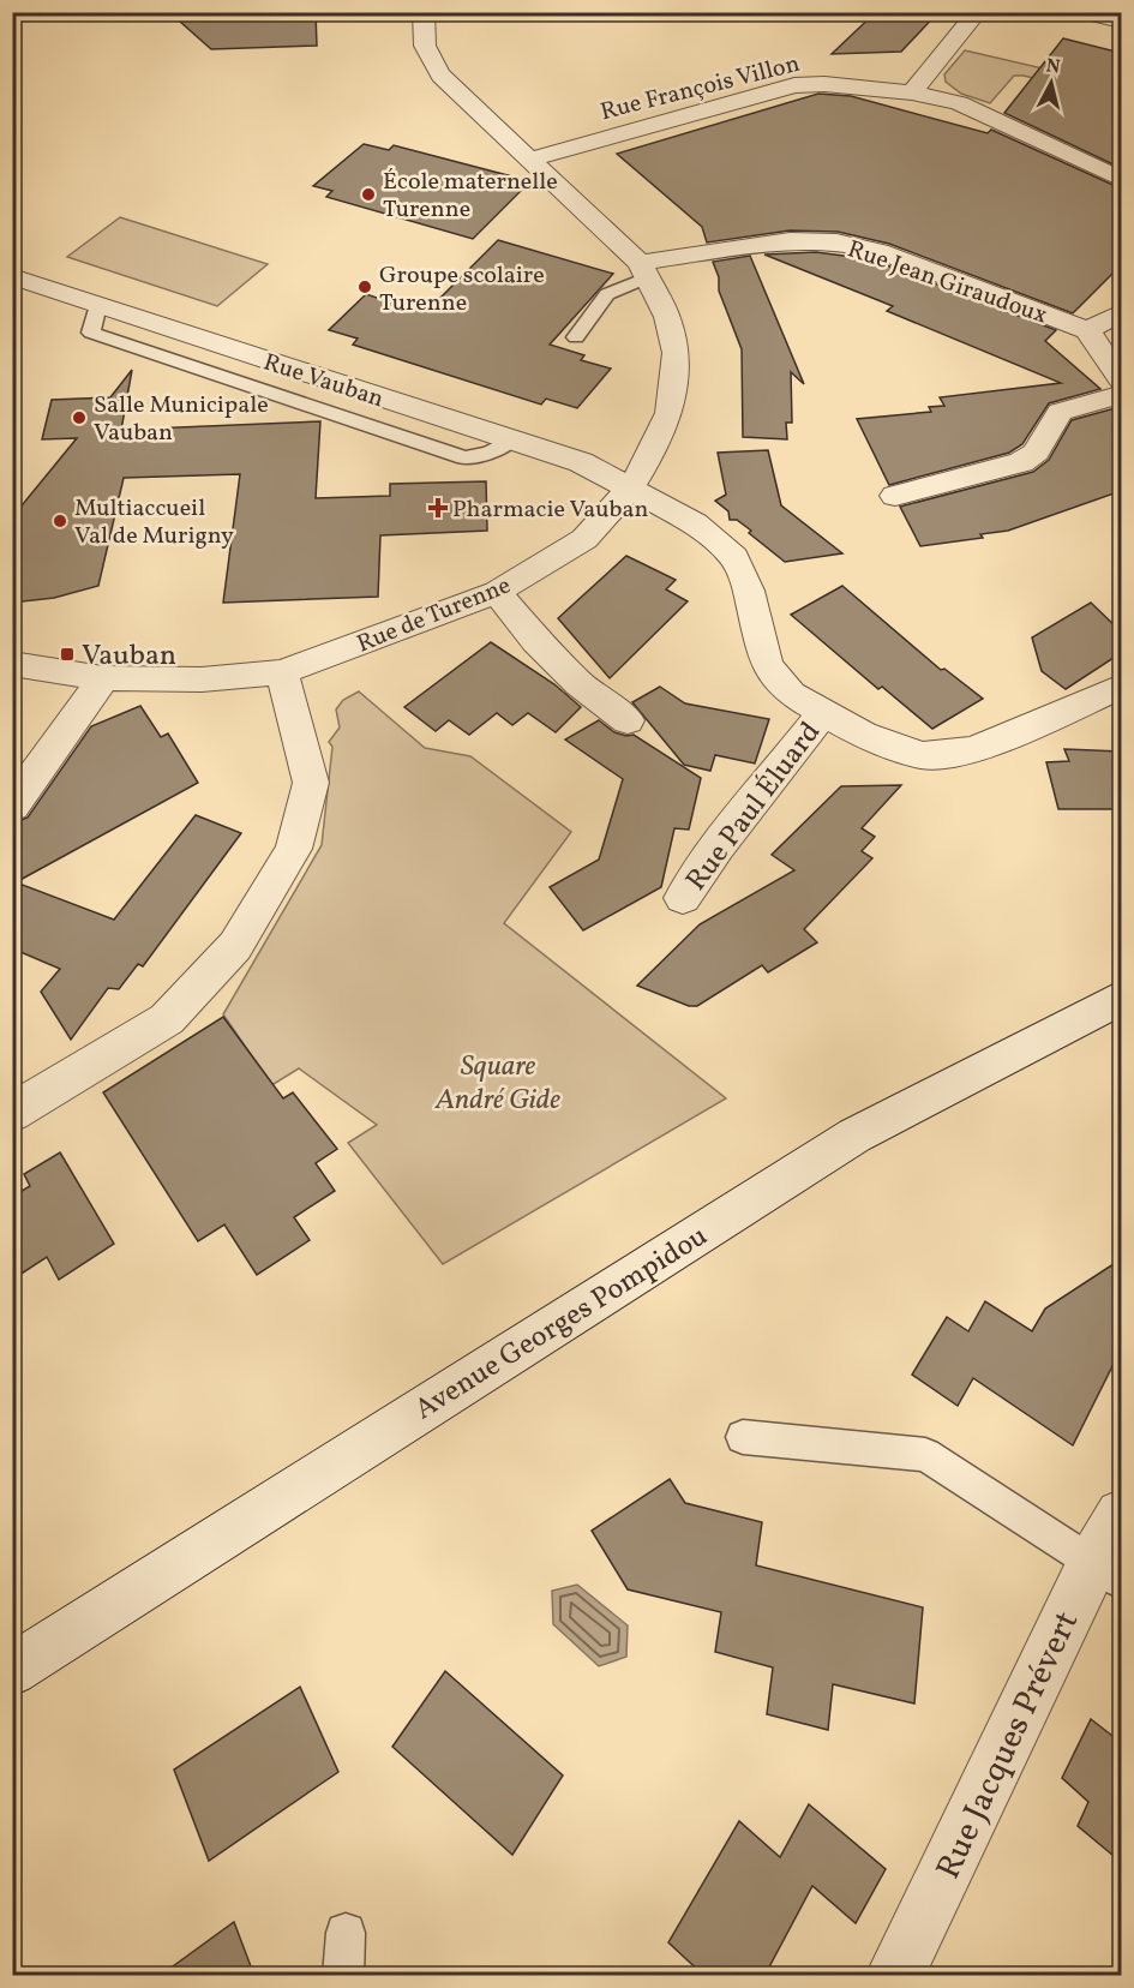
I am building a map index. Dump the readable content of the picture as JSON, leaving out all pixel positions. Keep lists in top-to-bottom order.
{
  "streets": {
    "street": [
      "Rue François Villon",
      "Rue Jean Giraudoux",
      "Rue Vauban",
      "Rue de Turenne",
      "Rue Paul Éluard",
      "Avenue Georges Pompidou",
      "Rue Jacques Prévert"
    ]
  },
  "crossings": [
    ["Rue François Villon", "Rue de Turenne"],
    ["Rue Jean Giraudoux", "Rue de Turenne"],
    ["Rue Vauban", "Rue de Turenne"],
    ["Rue Vauban", "Rue Paul Éluard"]
  ],
  "parks": ["Square André Gide"],
  "places": {
    "other": [
      "École maternelle Turenne",
      "Groupe scolaire Turenne",
      "Salle Municipale Vauban",
      "Multiaccueil Val de Murigny"
    ],
    "health": ["Pharmacie Vauban"],
    "transit": ["Vauban"]
  },
  "north": "top"
}
